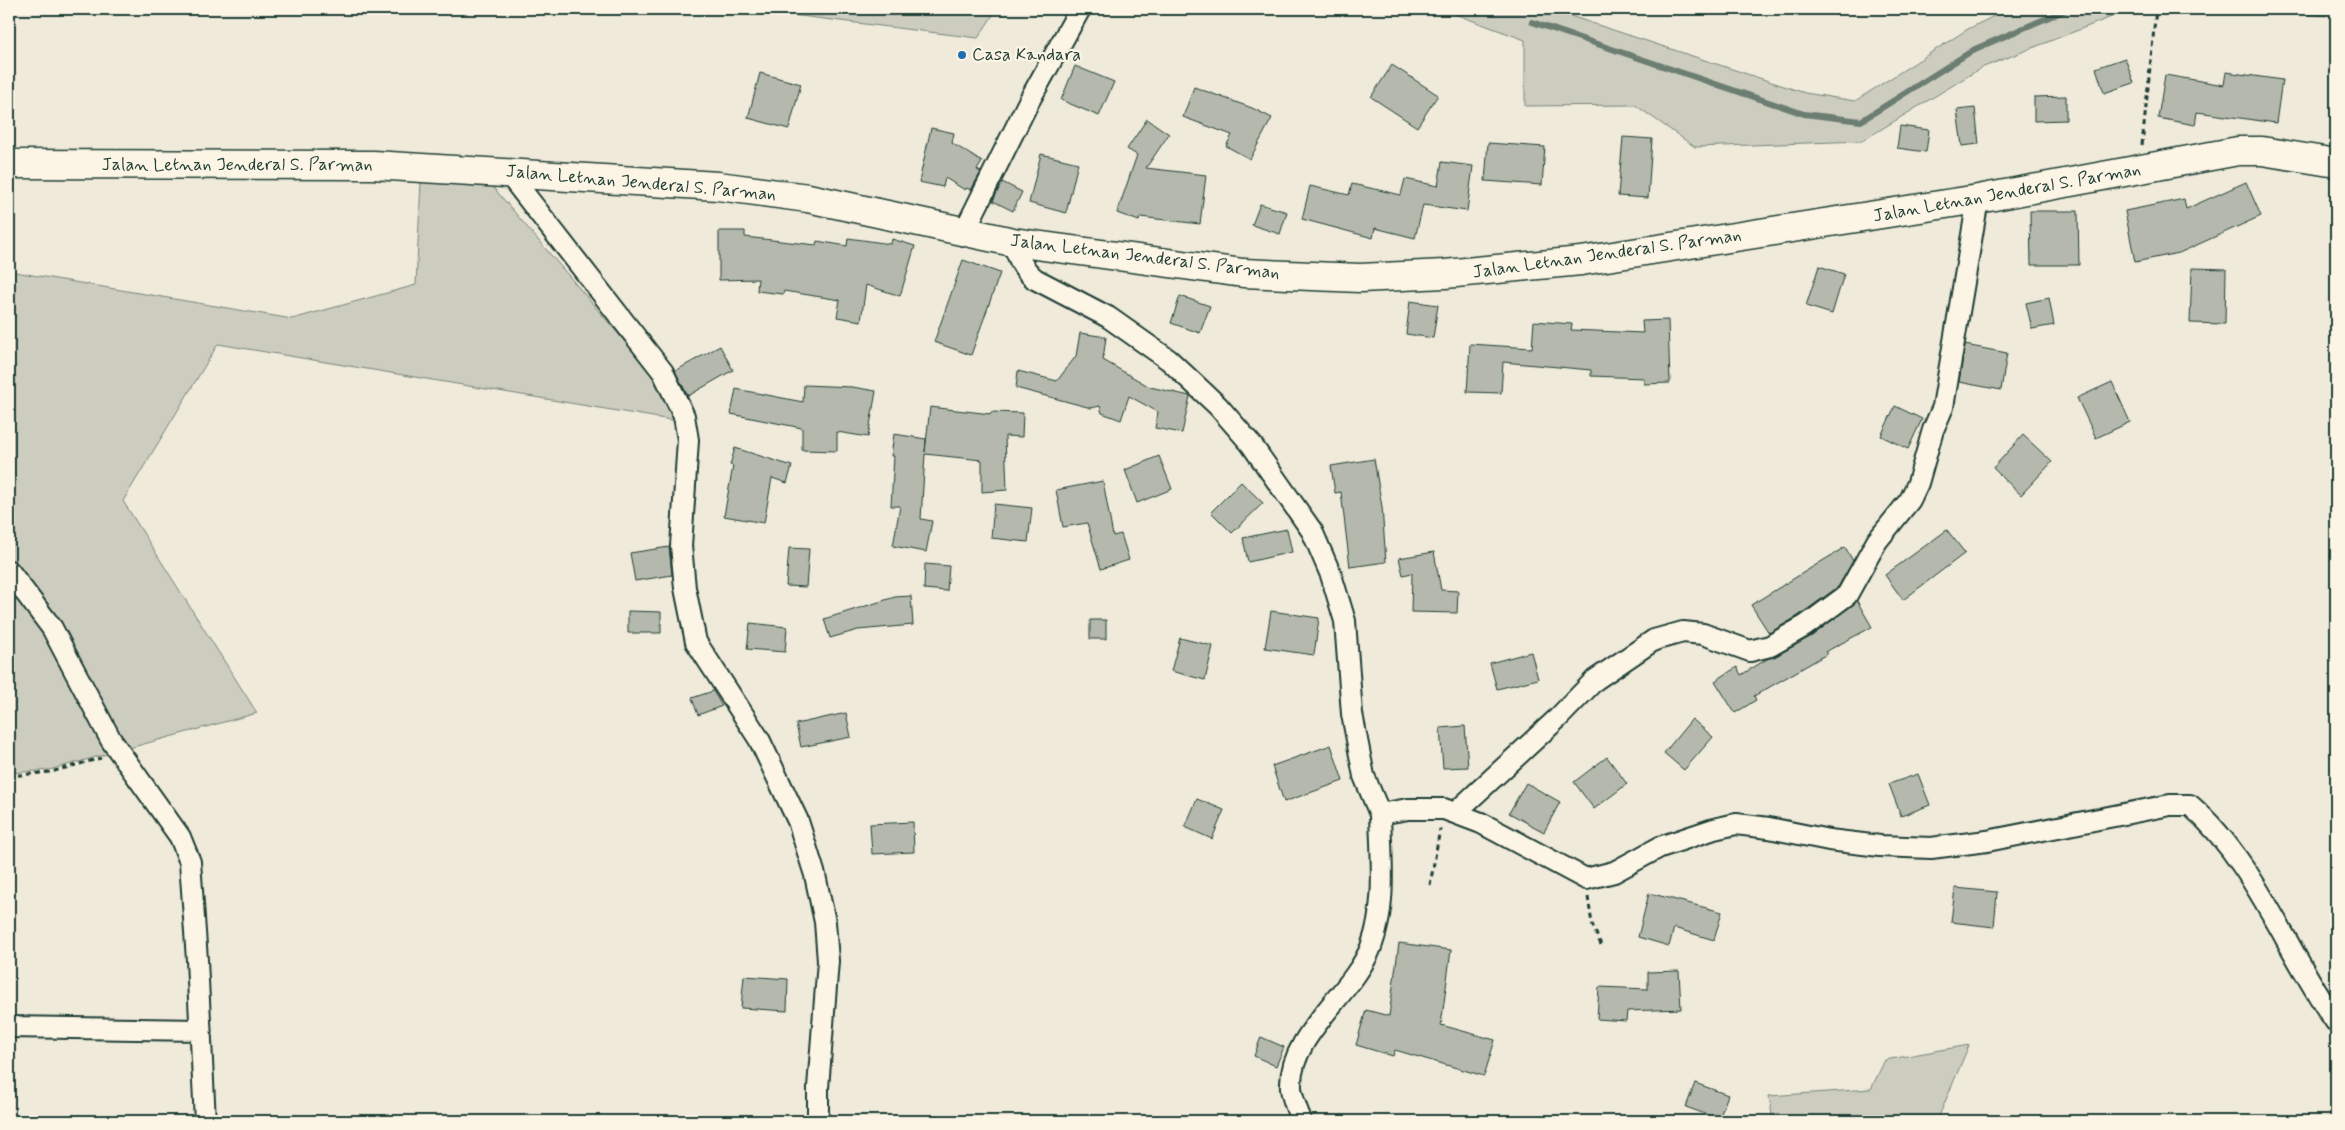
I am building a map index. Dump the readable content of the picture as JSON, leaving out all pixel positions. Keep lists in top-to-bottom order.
{
  "streets": {
    "street": ["Jalan Letnan Jenderal S. Parman"]
  },
  "places": ["Casa Kandara"]
}
